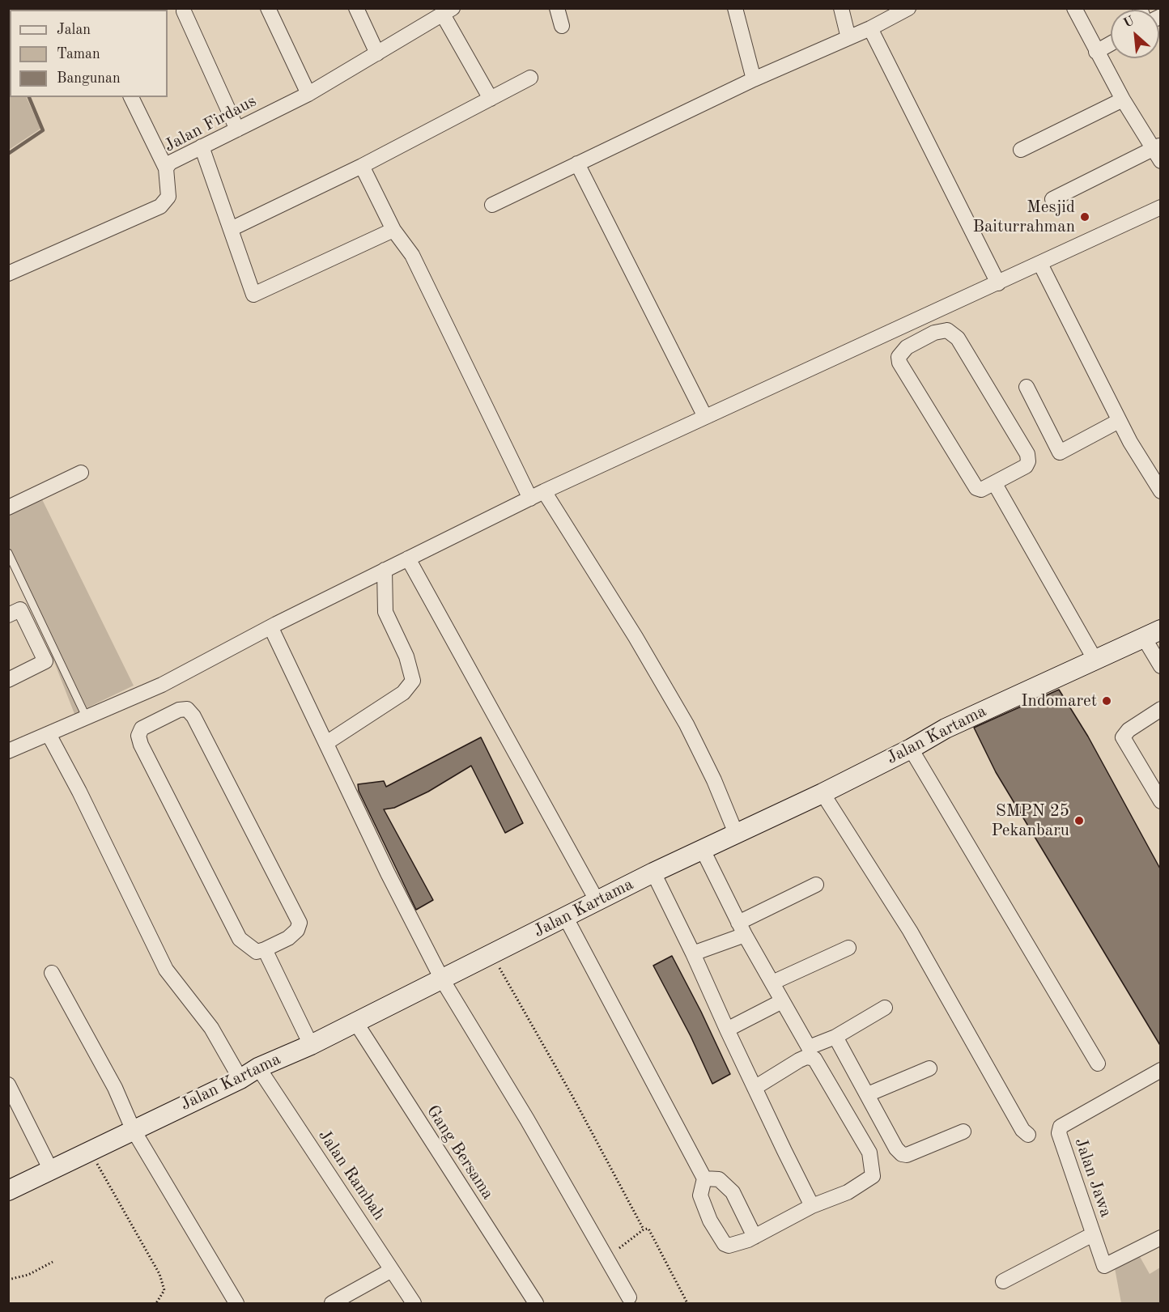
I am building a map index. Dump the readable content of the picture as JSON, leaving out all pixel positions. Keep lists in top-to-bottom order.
{
  "streets": {
    "main road": ["Jalan Kartama"],
    "street": [
      "Jalan Firdaus",
      "Gang Bersama",
      "Jalan Rambah",
      "Jalan Jawa"
    ]
  },
  "crossings": [
    ["Jalan Kartama", "Gang Bersama"],
    ["Jalan Kartama", "Jalan Rambah"]
  ],
  "places": ["Mesjid Baiturrahman", "Indomaret", "SMPN 25 Pekanbaru"],
  "legend": ["Jalan", "Taman", "Bangunan"],
  "north": "top left"
}
